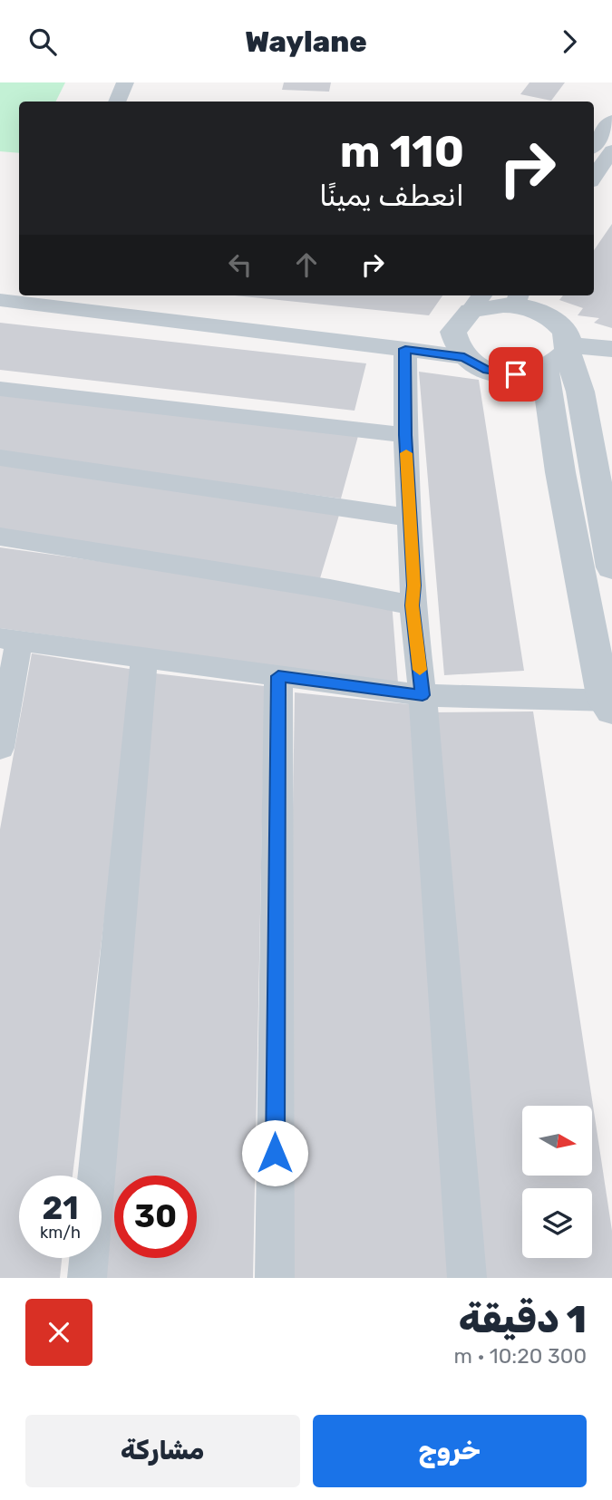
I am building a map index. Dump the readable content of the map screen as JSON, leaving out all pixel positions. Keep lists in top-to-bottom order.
{
  "north": "right",
  "page": {
    "header": "Waylane",
    "turn": ["110 m", "انعطف يمينًا"],
    "speed": "21 km/h",
    "limit": "30",
    "heading": ["1 دقيقة", "300 m · 10:20"],
    "buttons": ["خروج", "مشاركة"]
  }
}
